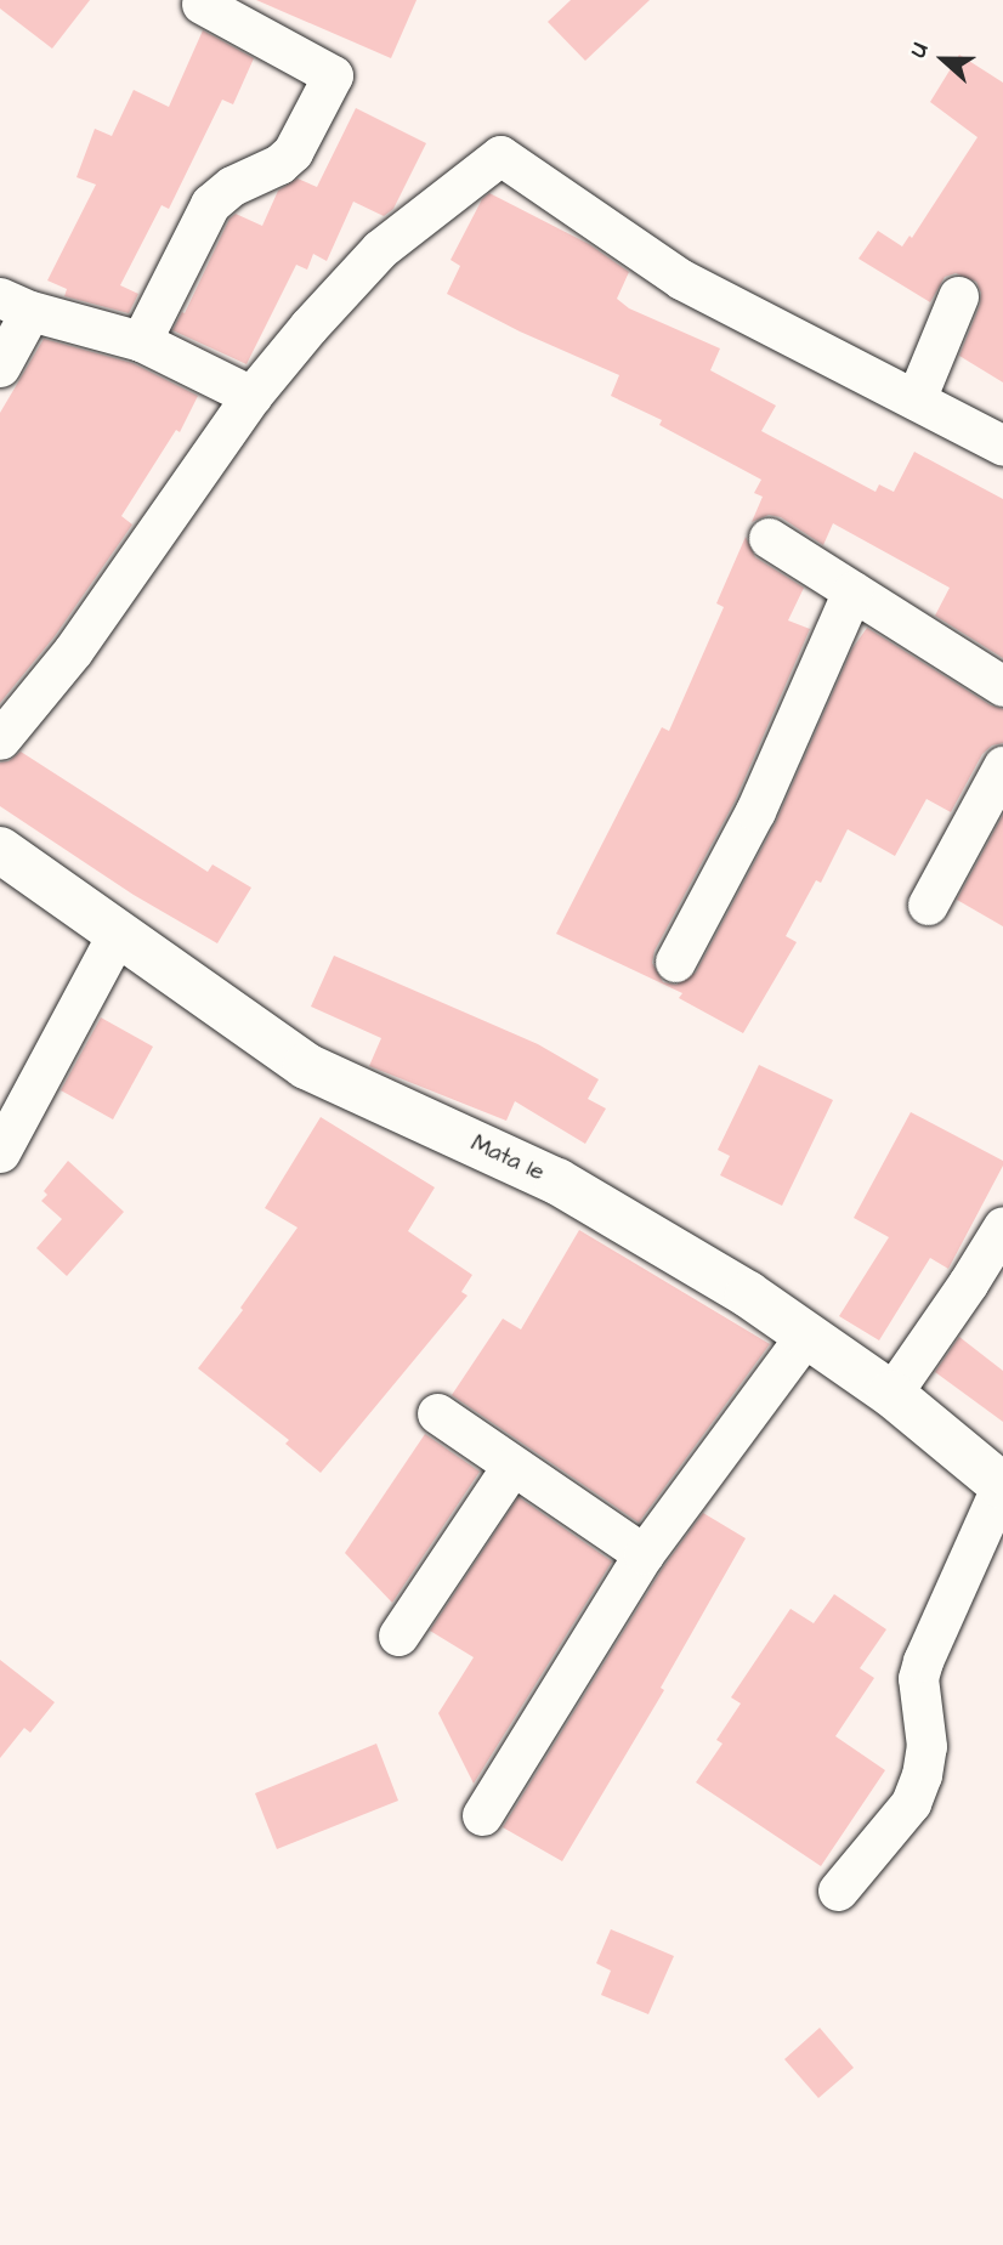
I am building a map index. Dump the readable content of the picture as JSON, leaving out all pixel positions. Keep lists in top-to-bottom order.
{
  "streets": {
    "street": ["Mata Ie"]
  },
  "north": "left"
}
